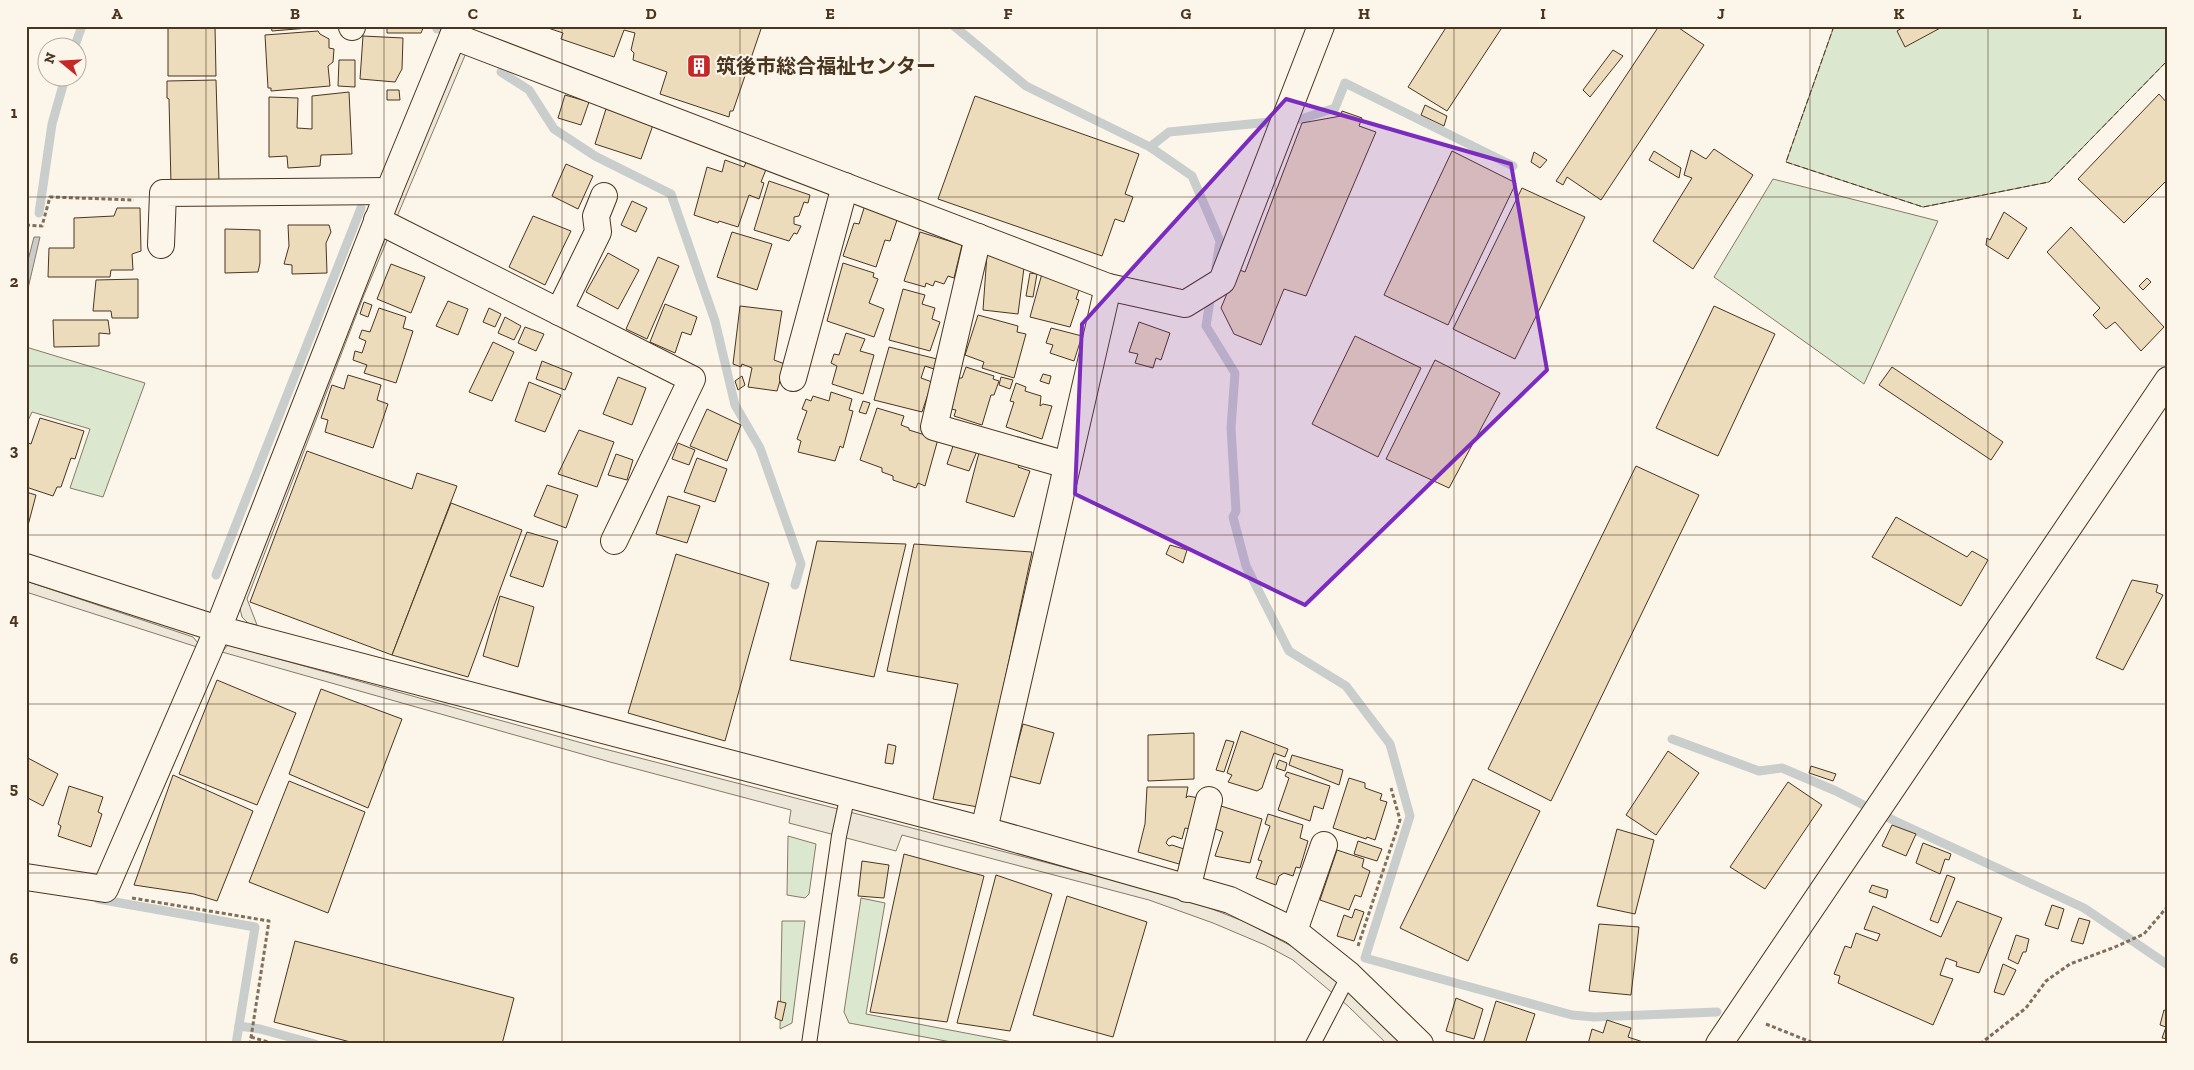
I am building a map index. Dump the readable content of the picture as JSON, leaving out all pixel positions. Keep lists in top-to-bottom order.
{
  "places": {
    "building": ["筑後市総合福祉センター"]
  },
  "north": "left",
  "grid": {
    "columns": [
      "A",
      "B",
      "C",
      "D",
      "E",
      "F",
      "G",
      "H",
      "I",
      "J",
      "K",
      "L"
    ],
    "rows": [
      "1",
      "2",
      "3",
      "4",
      "5",
      "6"
    ]
  }
}
